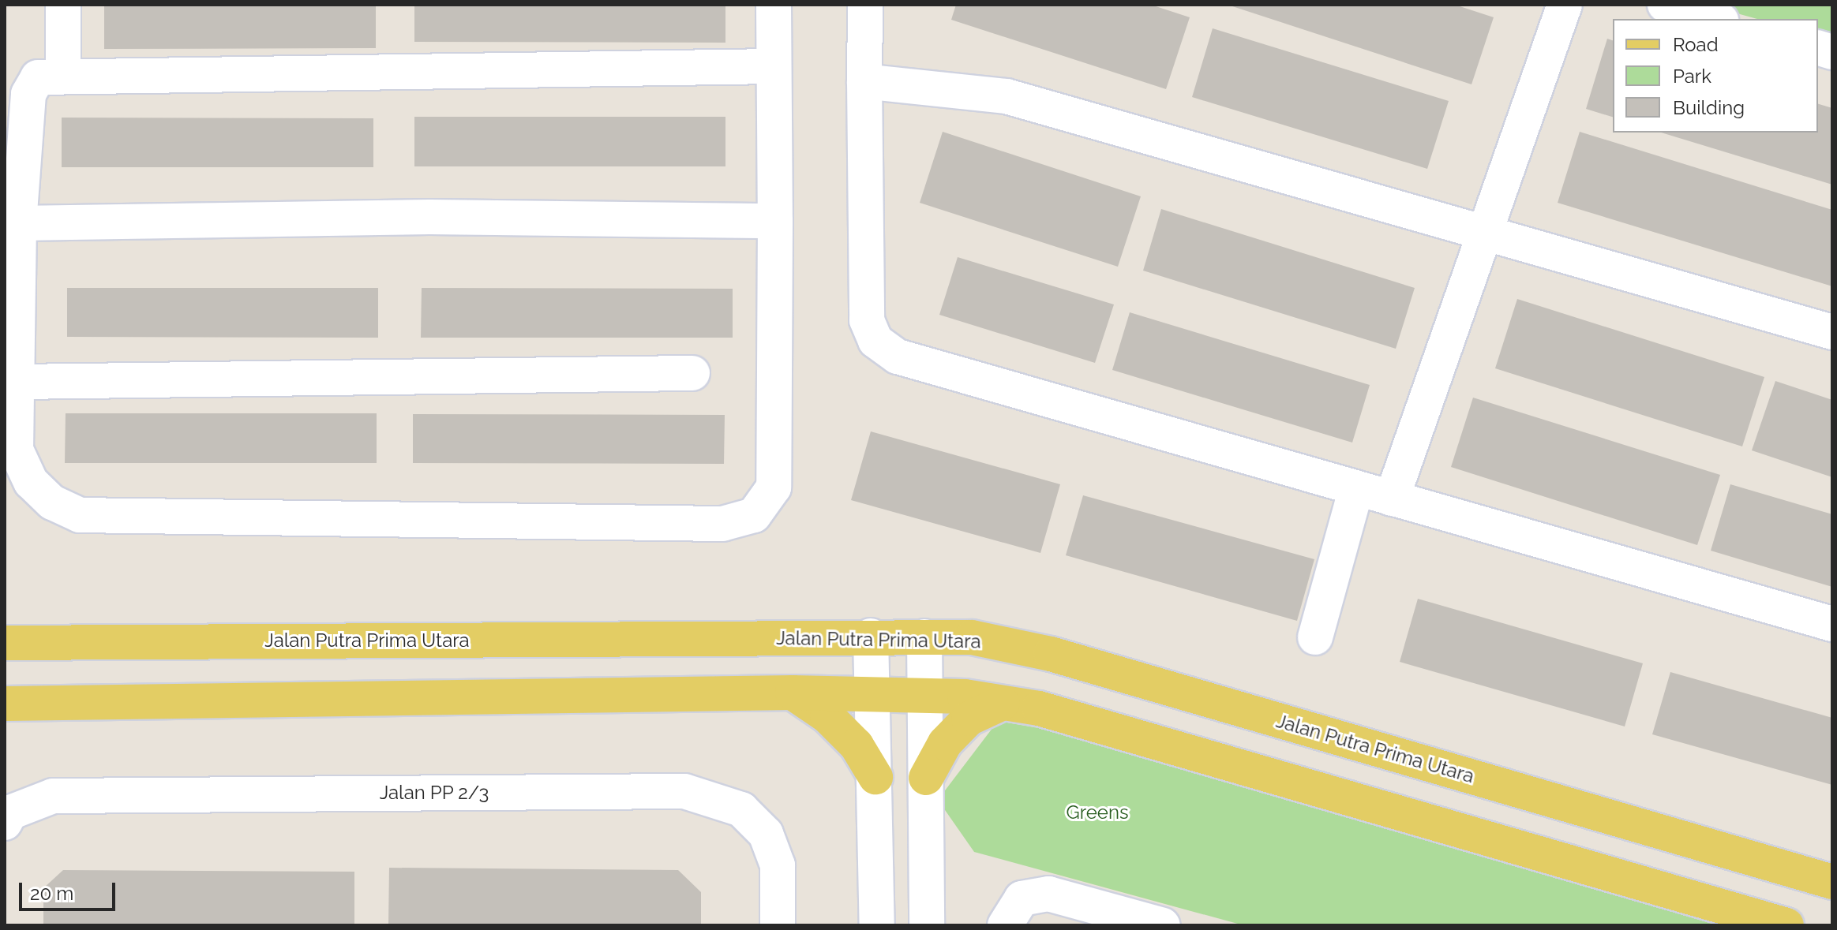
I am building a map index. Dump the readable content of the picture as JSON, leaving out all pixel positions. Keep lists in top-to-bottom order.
{
  "streets": {
    "main road": ["Jalan Putra Prima Utara"],
    "street": ["Jalan PP 2/3"]
  },
  "parks": ["Greens"],
  "legend": ["Road", "Park", "Building"],
  "scale_bar": "20 m"
}
